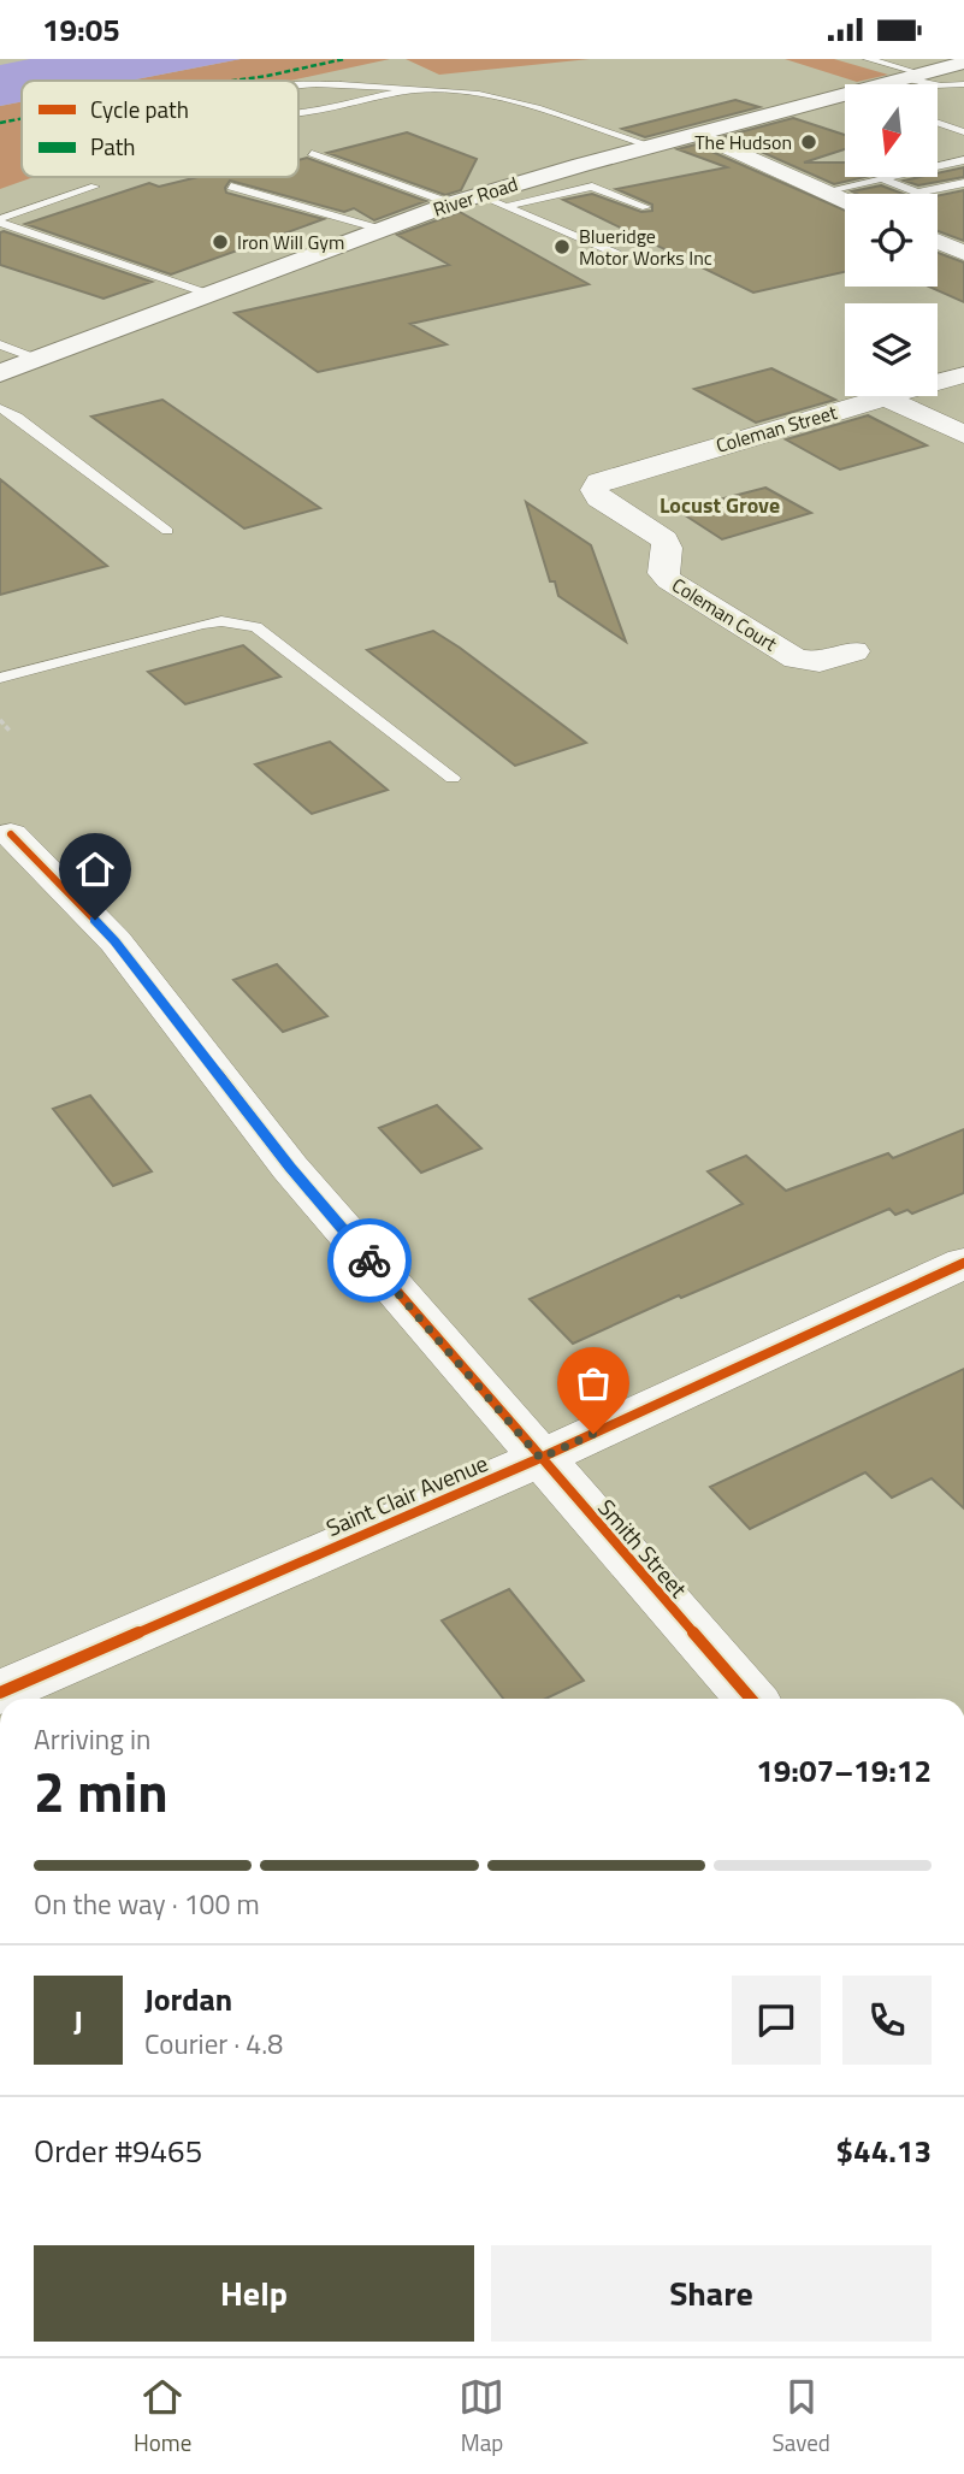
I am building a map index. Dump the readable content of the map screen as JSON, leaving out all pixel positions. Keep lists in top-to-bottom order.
{
  "streets": {
    "street": [
      "River Road",
      "Coleman Street",
      "Coleman Court",
      "Saint Clair Avenue",
      "Smith Street"
    ]
  },
  "crossings": [
    ["Coleman Street", "Coleman Court"],
    ["Saint Clair Avenue", "Smith Street"]
  ],
  "districts": ["Locust Grove"],
  "places": ["The Hudson", "Iron Will Gym", "Blueridge Motor Works Inc"],
  "legend": ["Cycle path", "Path"],
  "north": "bottom",
  "page": {
    "status": "19:05",
    "heading": ["2 min", "Arriving in", "19:07–19:12"],
    "panel": [
      "Jordan",
      "Courier · 4.8",
      "Order #9465",
      "$44.13"
    ],
    "bar": "On the way · 100 m",
    "round": "J",
    "buttons": ["Help", "Share"],
    "tabs": ["Home", "Map", "Saved"]
  }
}
